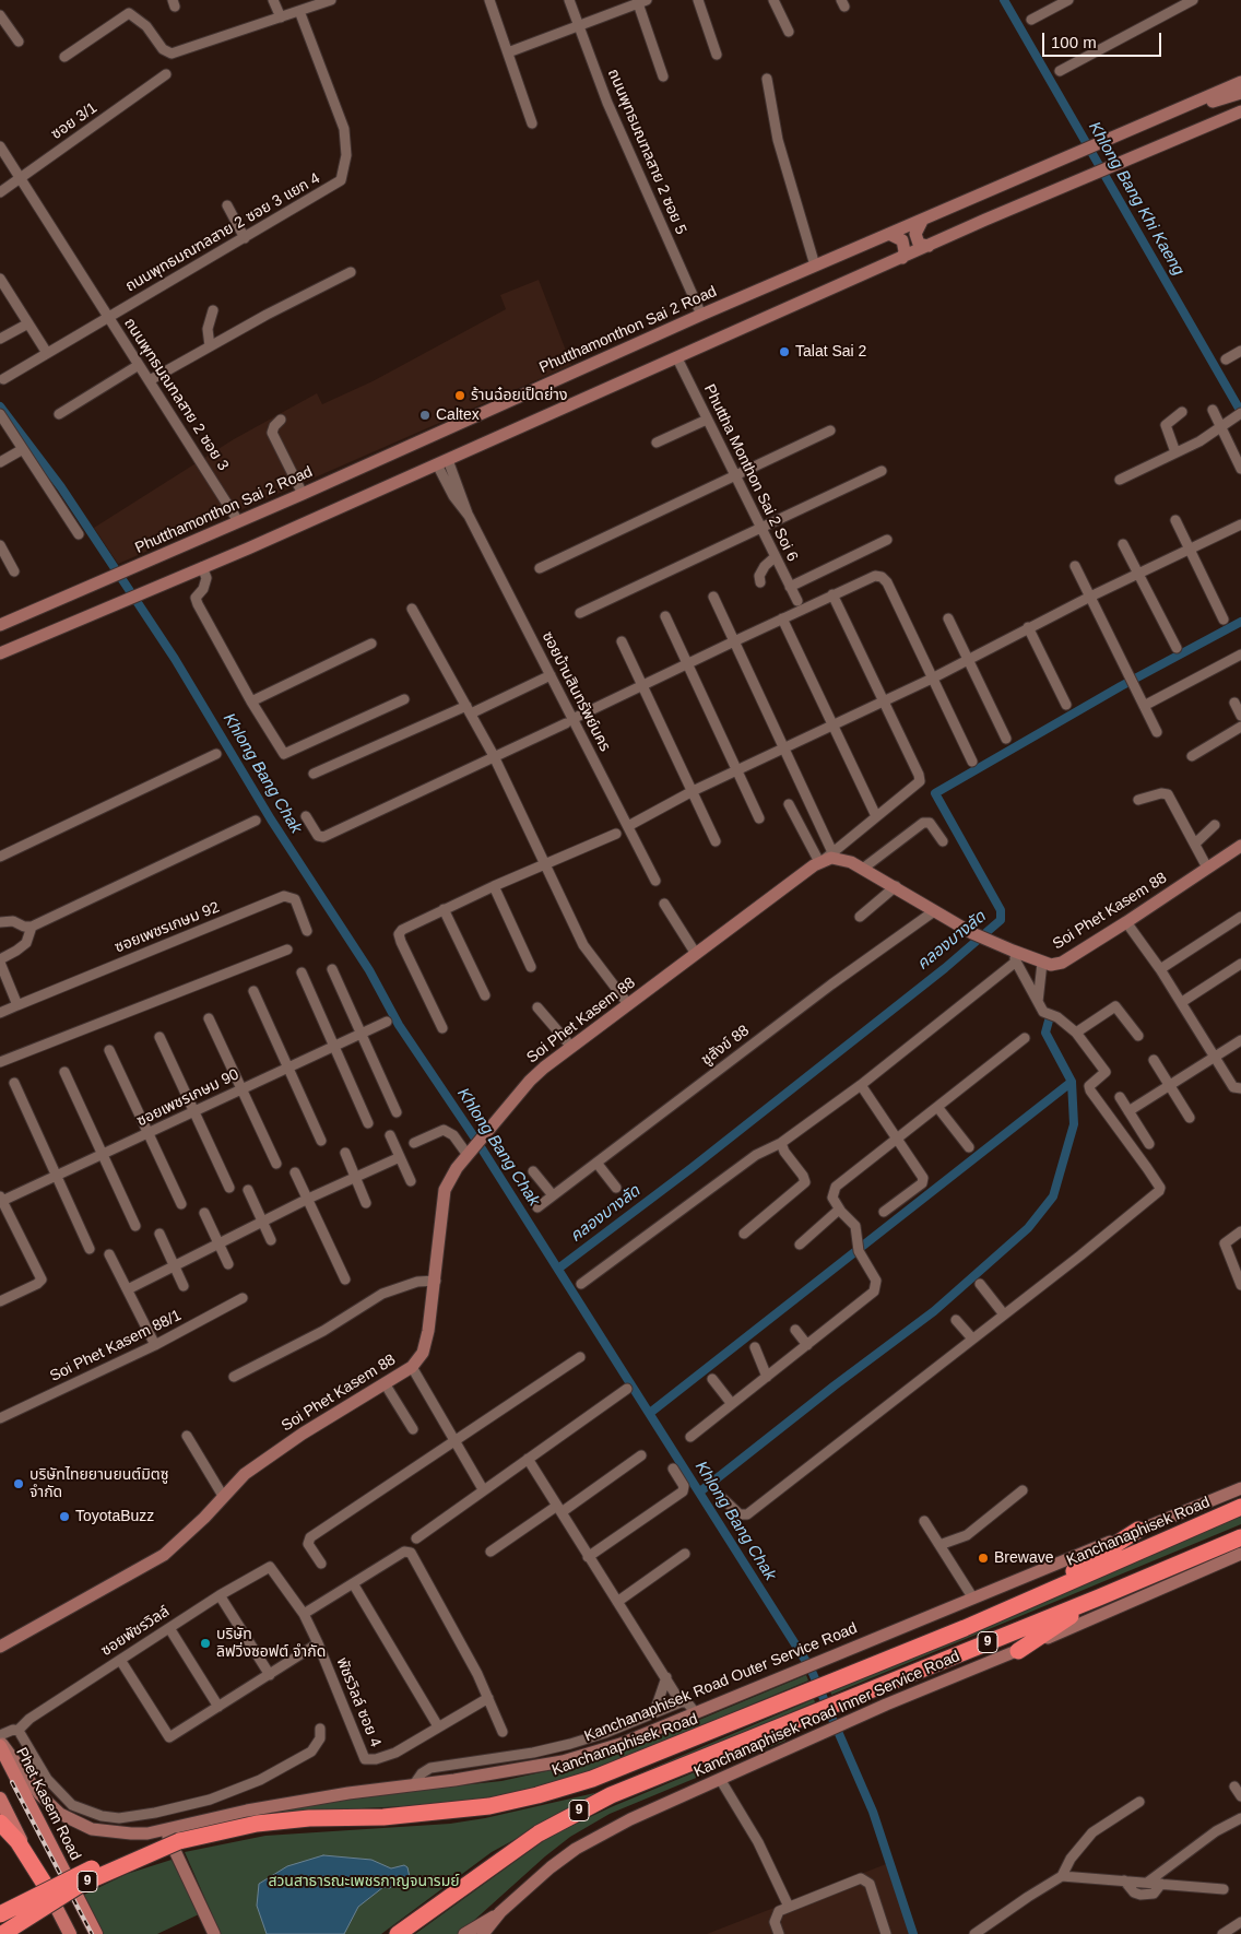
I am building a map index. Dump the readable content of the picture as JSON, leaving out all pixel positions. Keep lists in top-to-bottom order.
{
  "streets": {
    "highway": ["Kanchanaphisek Road", "9"],
    "main road": [
      "Phutthamonthon Sai 2 Road",
      "Soi Phet Kasem 88",
      "Kanchanaphisek Road Outer Service Road",
      "Kanchanaphisek Road Inner Service Road",
      "Phet Kasem Road"
    ],
    "street": [
      "ซอย 3/1",
      "ถนนพุทธมณฑลสาย 2 ซอย 5",
      "ถนนพุทธมณฑลสาย 2 ซอย 3 แยก 4",
      "ถนนพุทธมณฑลสาย 2 ซอย 3",
      "Phuttha Monthon Sai 2 Soi 6",
      "ซอยบ้านสินทรัพย์นคร",
      "ซอยเพชรเกษม 92",
      "ชูสังข์ 88",
      "ซอยเพชรเกษม 90",
      "Soi Phet Kasem 88/1",
      "ซอยพัชรวิลล์",
      "พัชรวิลล์ ซอย 4"
    ]
  },
  "crossings": [
    ["ซอย 3/1", "ถนนพุทธมณฑลสาย 2 ซอย 3"],
    ["ถนนพุทธมณฑลสาย 2 ซอย 5", "Phutthamonthon Sai 2 Road"],
    ["ถนนพุทธมณฑลสาย 2 ซอย 3 แยก 4", "ถนนพุทธมณฑลสาย 2 ซอย 3"],
    ["Phutthamonthon Sai 2 Road", "ถนนพุทธมณฑลสาย 2 ซอย 3"],
    ["Soi Phet Kasem 88", "ชูสังข์ 88"],
    ["ซอยพัชรวิลล์", "พัชรวิลล์ ซอย 4"]
  ],
  "water": ["Khlong Bang Khi Kaeng", "Khlong Bang Chak", "คลองบางลัด"],
  "parks": ["สวนสาธารณะเพชรกาญจนารมย์"],
  "places": [
    "Talat Sai 2",
    "ร้านฉ๋อยเป็ดย่าง",
    "Caltex",
    "บริษัทไทยยานยนต์มิตซู จำกัด",
    "ToyotaBuzz",
    "Brewave",
    "บริษัท ลิฟวิ่งซอฟต์ จำกัด"
  ],
  "scale_bar": "100 m"
}
